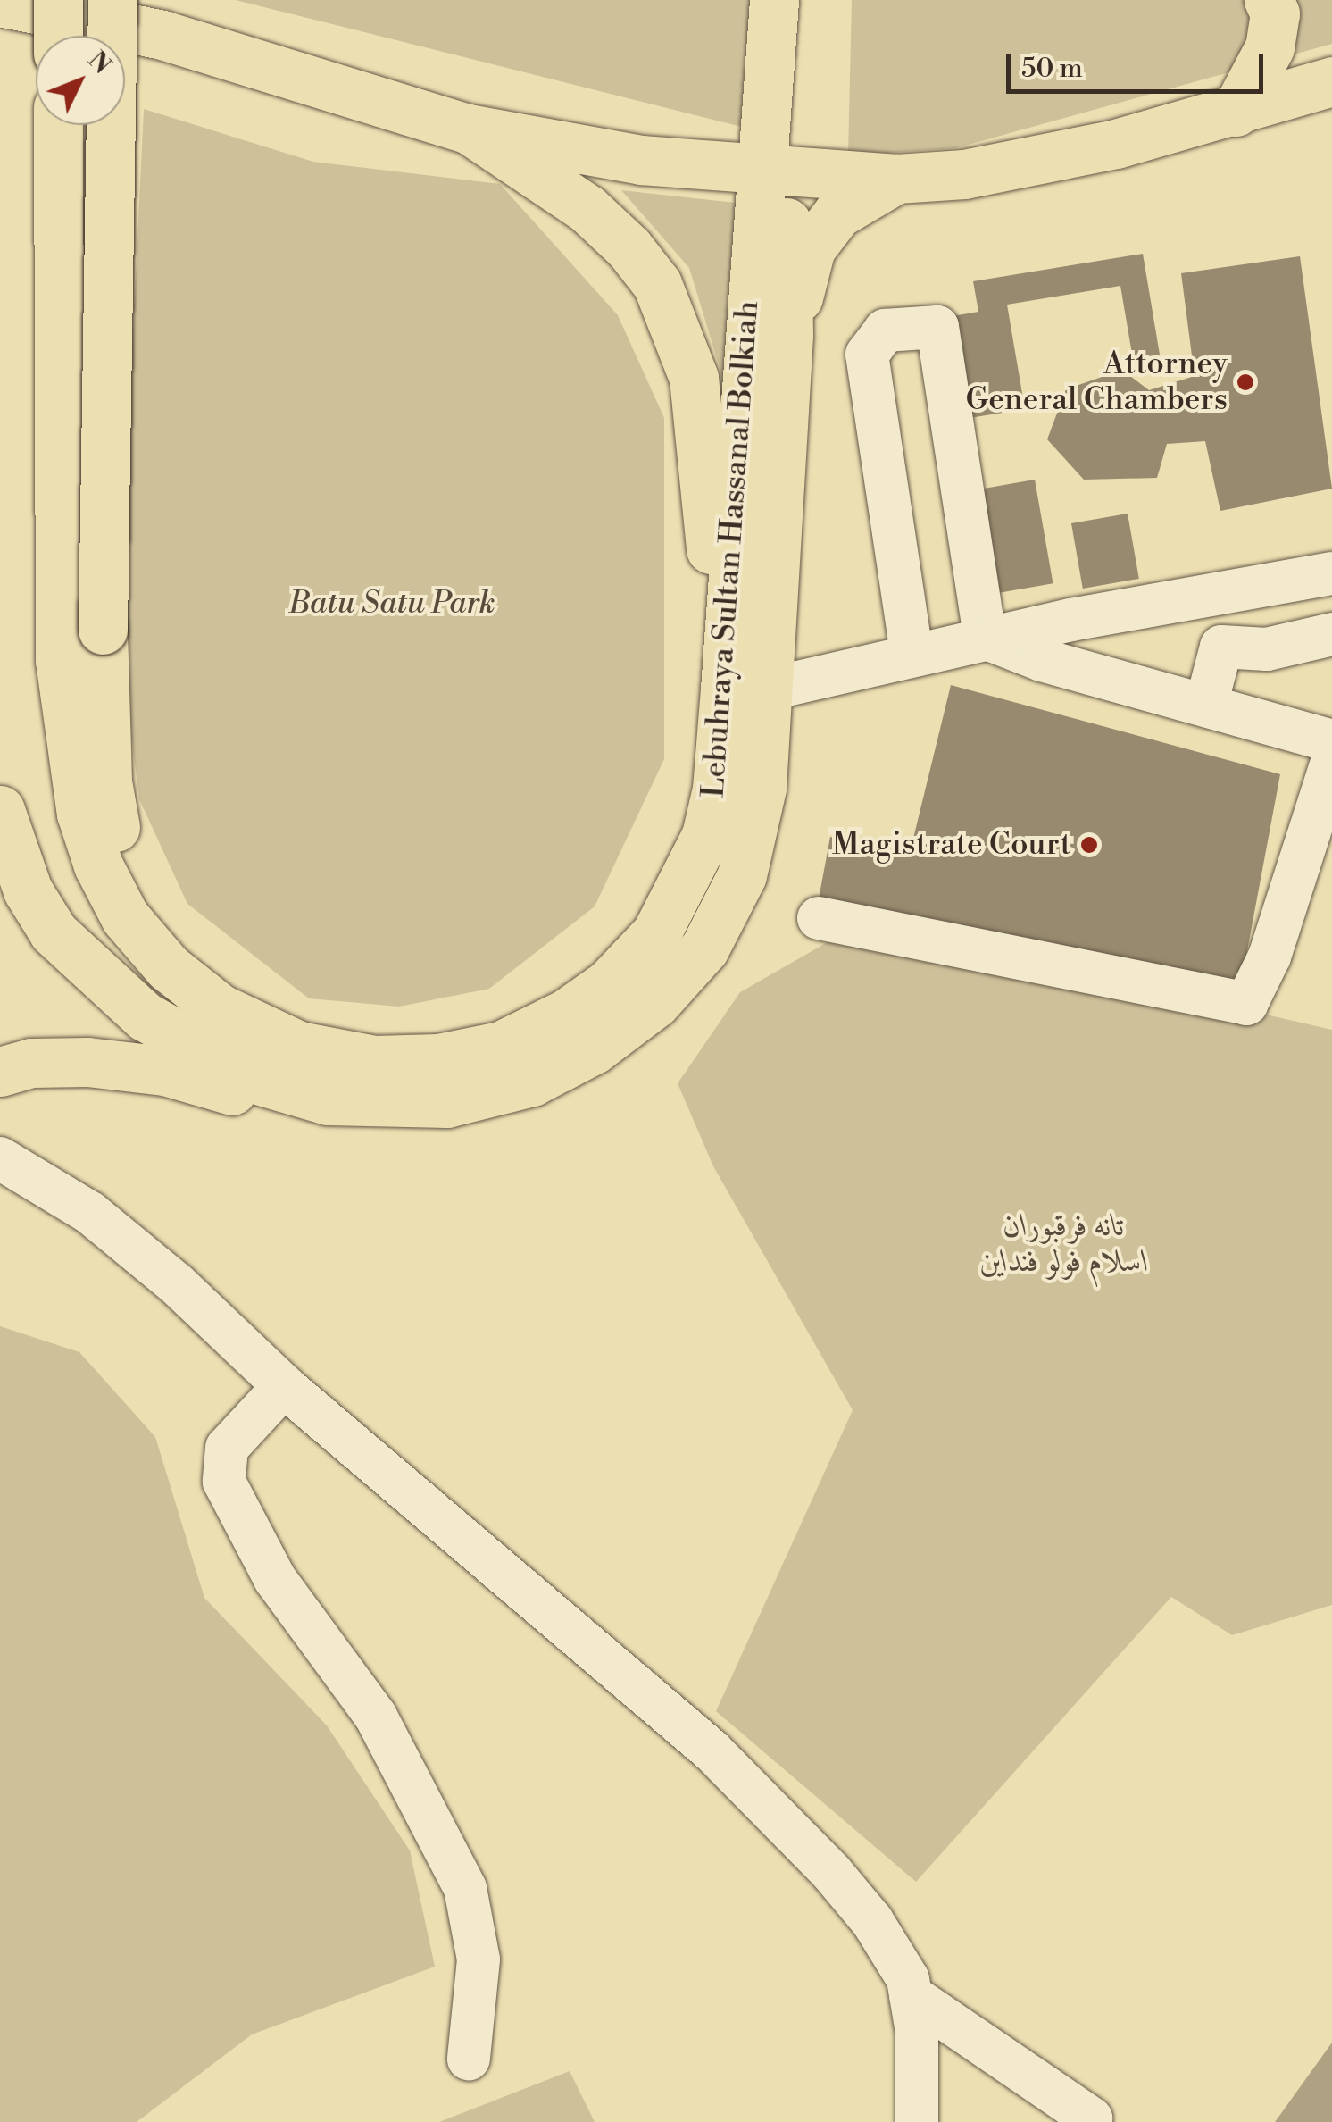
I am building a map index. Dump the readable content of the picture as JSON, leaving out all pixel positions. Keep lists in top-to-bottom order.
{
  "streets": {
    "main road": ["Lebuhraya Sultan Hassanal Bolkiah"]
  },
  "parks": ["Batu Satu Park", "تانه فرقبوران اسلام فولو فنداين"],
  "places": ["Attorney General Chambers", "Magistrate Court"],
  "scale_bar": "50 m",
  "north": "top right"
}
